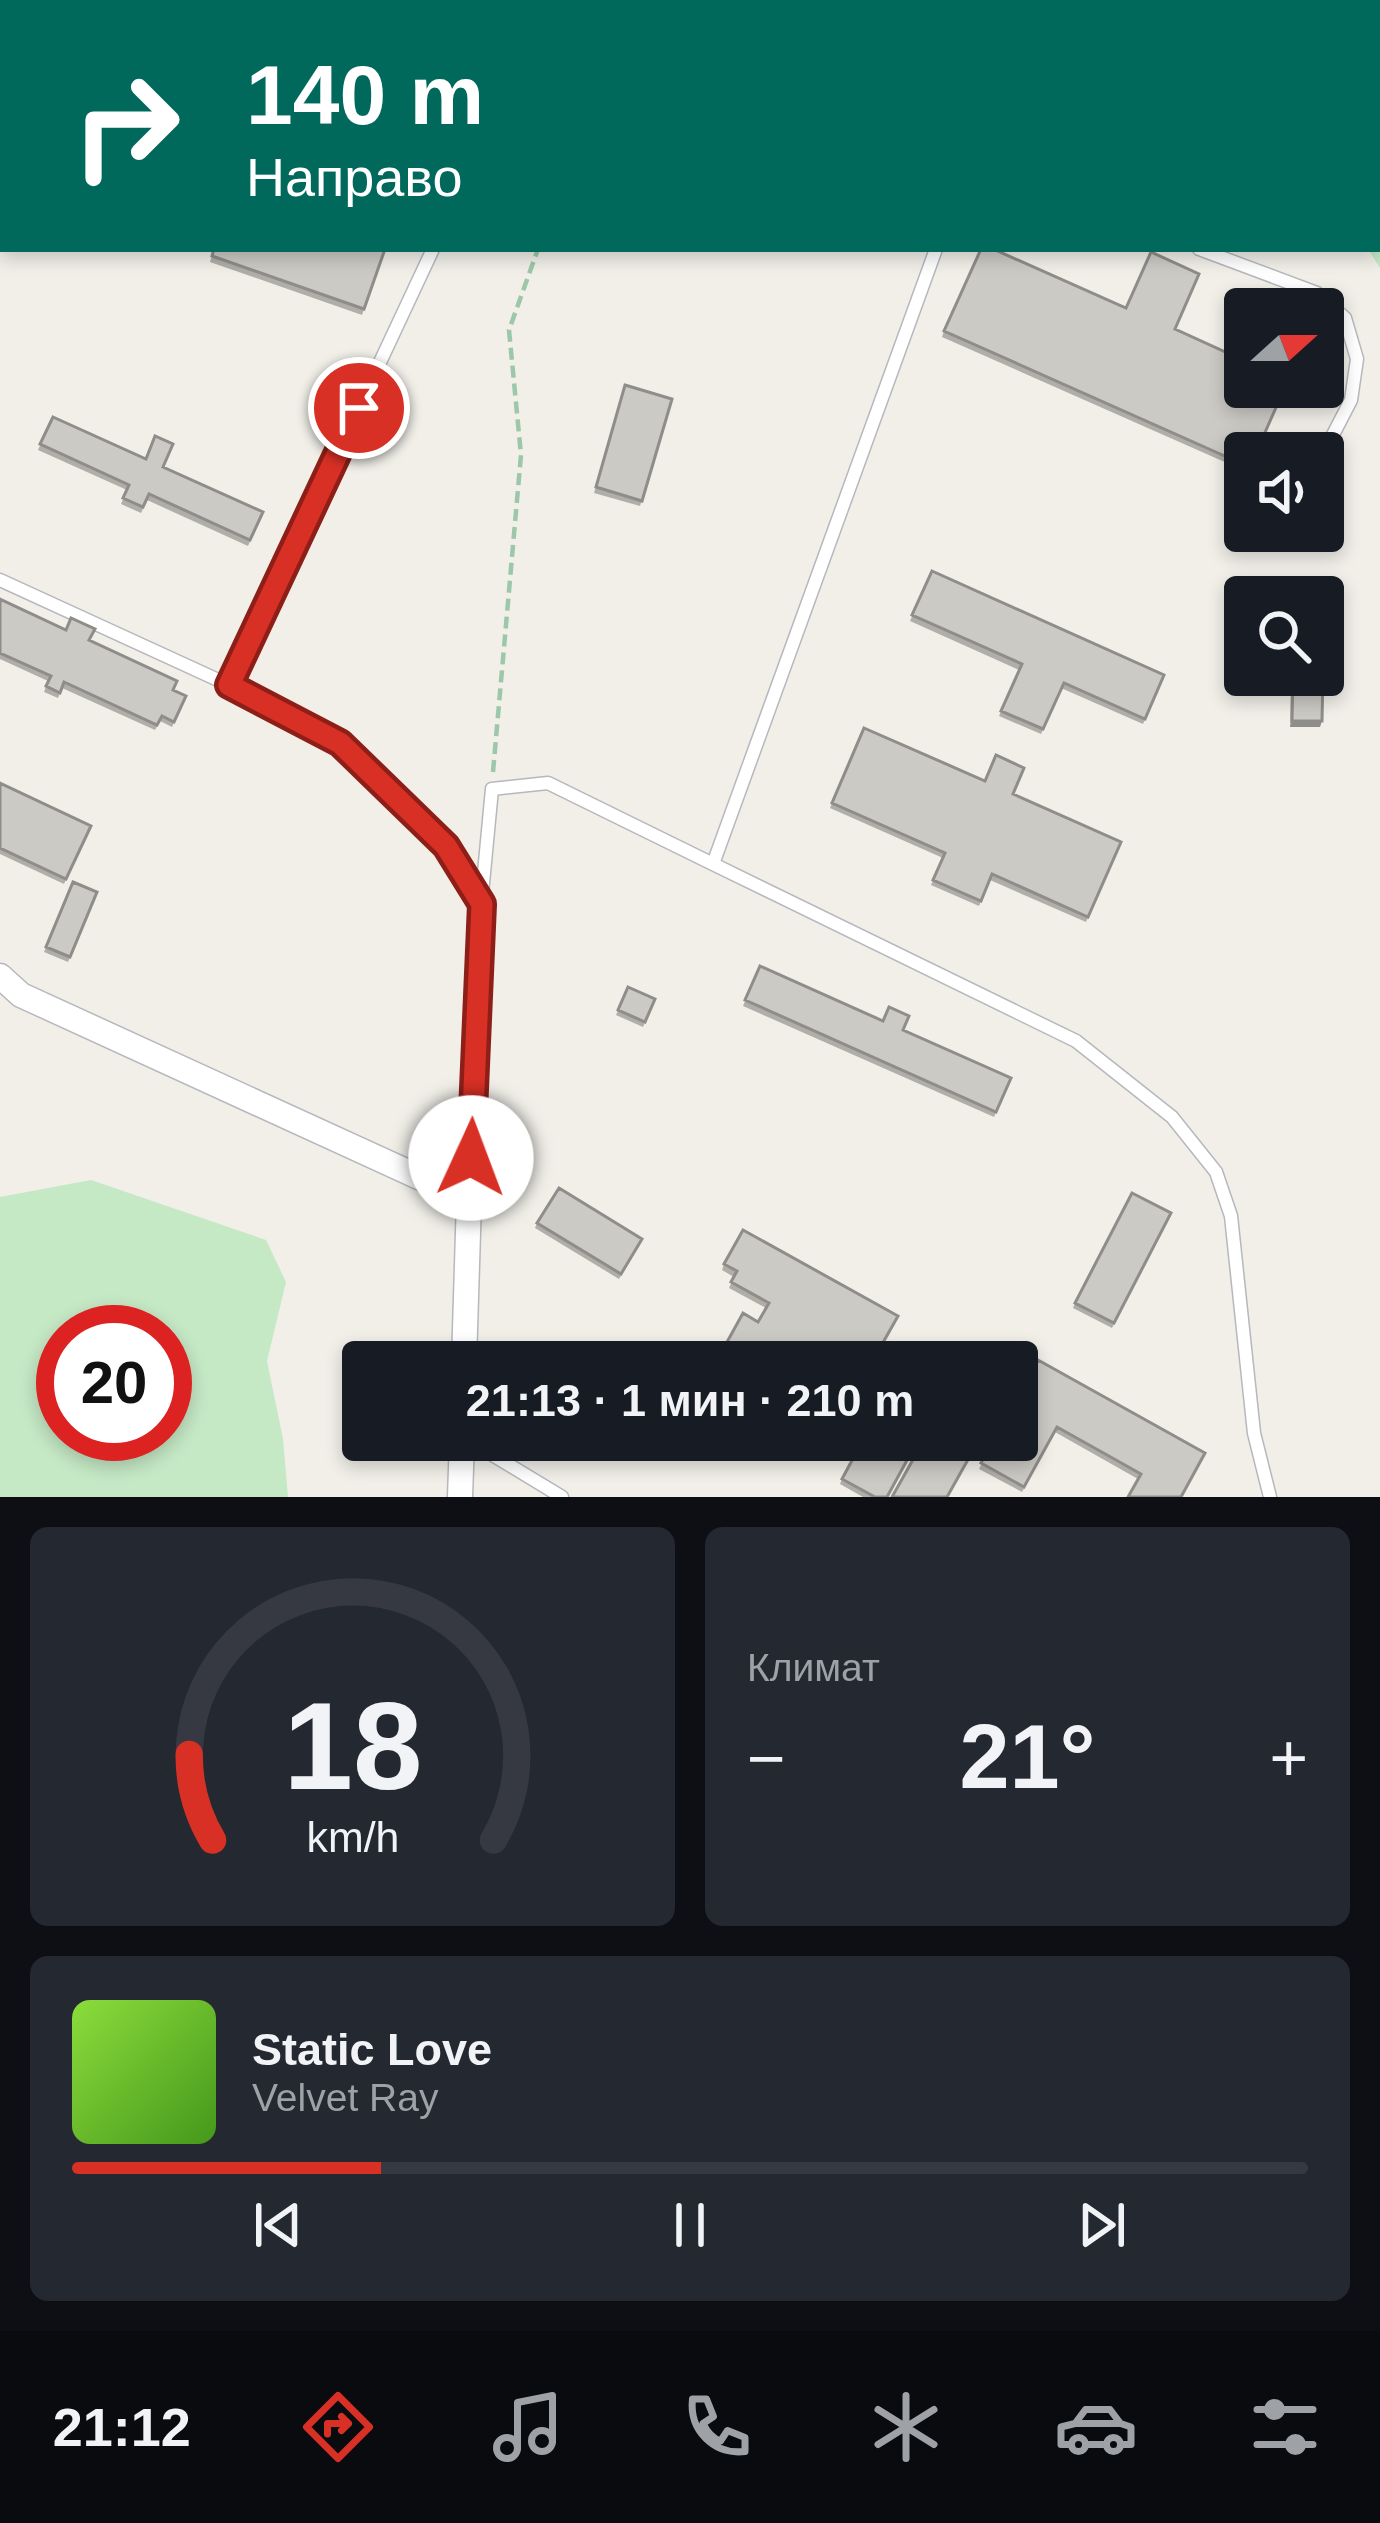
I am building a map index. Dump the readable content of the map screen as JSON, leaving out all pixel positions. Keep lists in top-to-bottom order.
{
  "north": "right",
  "page": {
    "turn": ["140 m", "Направо"],
    "limit": "20",
    "trip": "21:13 · 1 мин · 210 m",
    "tile": "Климат",
    "heat": ["−", "21°", "+"],
    "song": ["Static Love", "Velvet Ray"],
    "tabs": "21:12",
    "gauge": ["18", "km/h"]
  }
}
